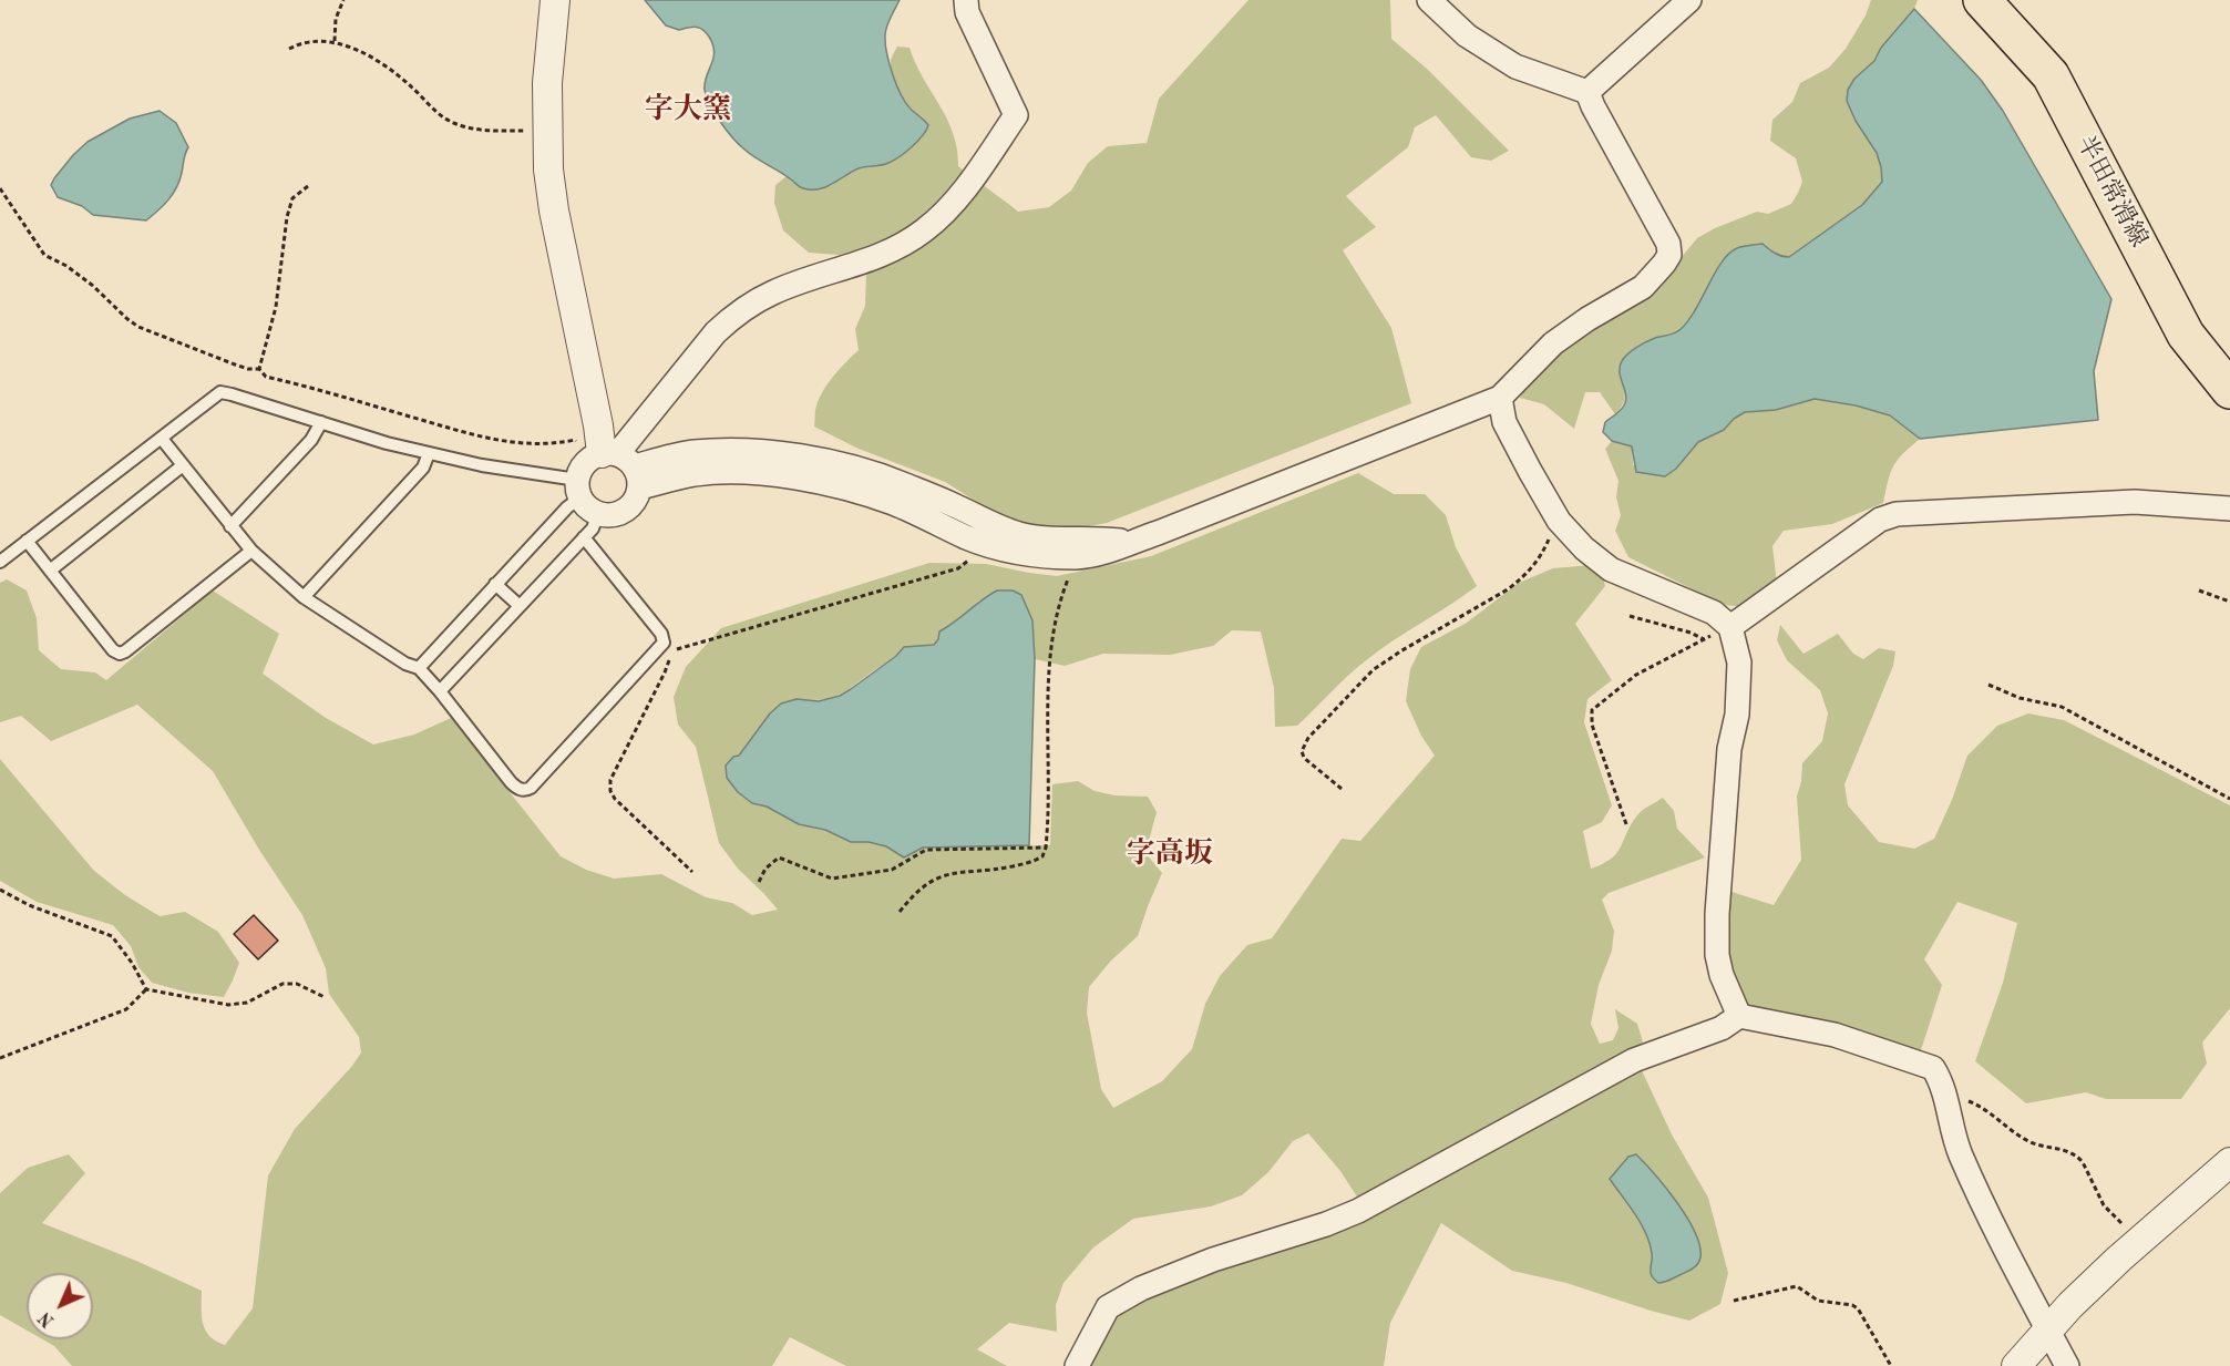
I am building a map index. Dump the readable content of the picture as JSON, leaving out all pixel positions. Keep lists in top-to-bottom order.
{
  "streets": {
    "main road": ["半田常滑線"]
  },
  "districts": ["字大窯", "字高坂"],
  "north": "bottom left"
}
